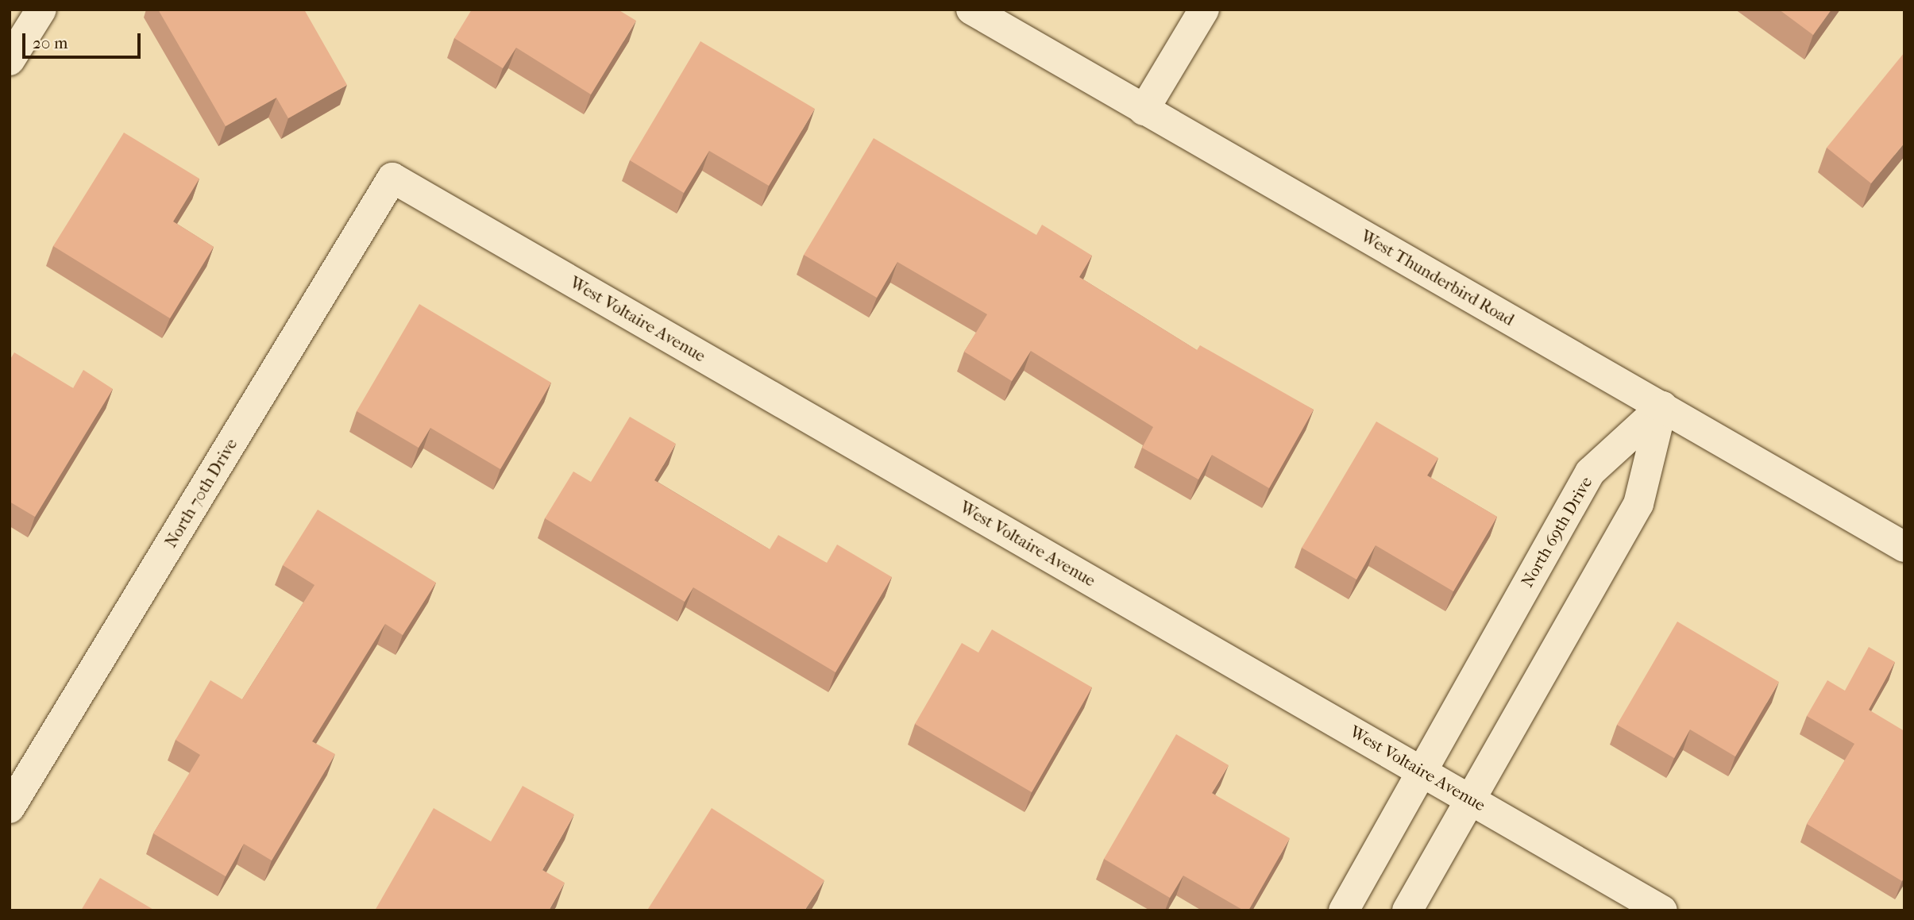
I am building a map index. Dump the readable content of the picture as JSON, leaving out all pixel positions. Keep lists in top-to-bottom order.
{
  "streets": {
    "street": [
      "West Thunderbird Road",
      "West Voltaire Avenue",
      "North 70th Drive",
      "North 69th Drive"
    ]
  },
  "crossings": [
    ["West Thunderbird Road", "North 69th Drive"],
    ["West Voltaire Avenue", "North 70th Drive"],
    ["West Voltaire Avenue", "North 69th Drive"]
  ],
  "scale_bar": "20 m"
}
